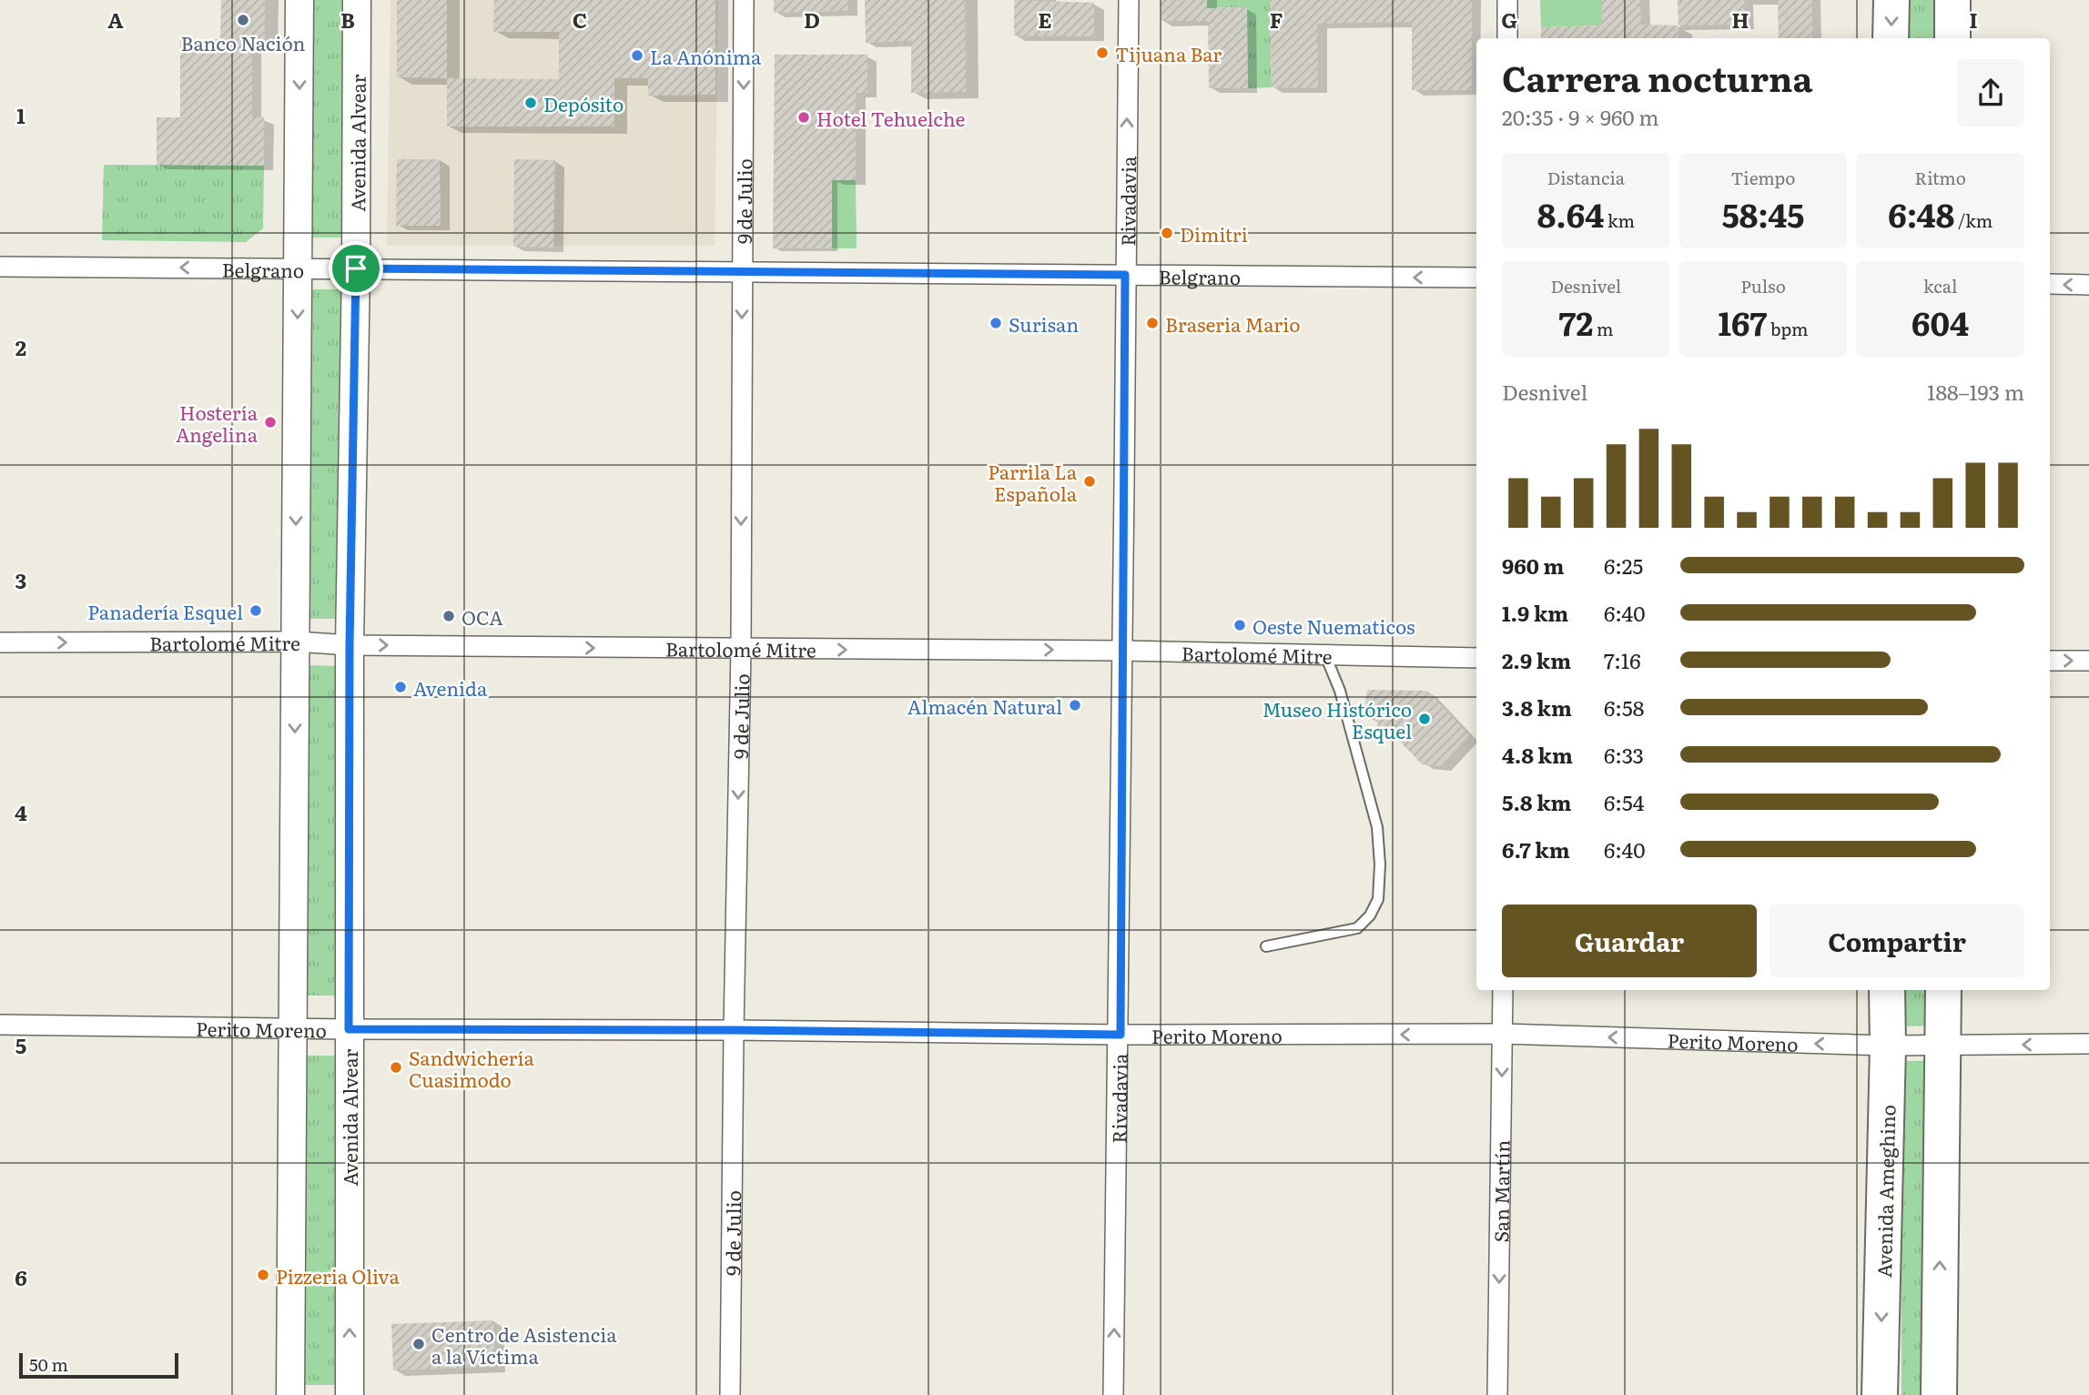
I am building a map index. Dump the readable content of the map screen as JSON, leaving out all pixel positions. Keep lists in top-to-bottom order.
{
  "streets": {
    "highway": ["Avenida Ameghino"],
    "main road": ["Avenida Alvear"],
    "street": [
      "9 de Julio",
      "Rivadavia",
      "Belgrano",
      "Bartolomé Mitre",
      "Perito Moreno",
      "San Martín"
    ]
  },
  "crossings": [
    ["Avenida Alvear", "Belgrano"],
    ["Avenida Alvear", "Bartolomé Mitre"],
    ["Avenida Alvear", "Perito Moreno"],
    ["9 de Julio", "Belgrano"],
    ["9 de Julio", "Bartolomé Mitre"],
    ["9 de Julio", "Perito Moreno"],
    ["Rivadavia", "Belgrano"],
    ["Rivadavia", "Bartolomé Mitre"],
    ["Rivadavia", "Perito Moreno"],
    ["Perito Moreno", "San Martín"],
    ["Perito Moreno", "Avenida Ameghino"]
  ],
  "one_way": [
    "9 de Julio",
    "Rivadavia",
    "Belgrano",
    "Bartolomé Mitre",
    "Perito Moreno",
    "San Martín"
  ],
  "places": [
    "Banco Nación",
    "Tijuana Bar",
    "La Anónima",
    "Depósito",
    "Hotel Tehuelche",
    "Dimitri",
    "Surisan",
    "Braseria Mario",
    "Hostería Angelina",
    "Parrila La Española",
    "Panadería Esquel",
    "OCA",
    "Oeste Nuematicos",
    "Avenida",
    "Almacén Natural",
    "Museo Histórico Esquel",
    "Sandwichería Cuasimodo",
    "Pizzeria Oliva",
    "Centro de Asistencia a la Víctima"
  ],
  "scale_bar": "50 m",
  "page": {
    "heading": ["Carrera nocturna", "20:35 · 9 × 960 m"],
    "stats": [
      ["Distancia", "8.64 km"],
      ["Tiempo", "58:45"],
      ["Ritmo", "6:48 /km"],
      ["Desnivel", "72 m"],
      ["Pulso", "167 bpm"],
      ["kcal", "604"]
    ],
    "chart": ["Desnivel", "188–193 m"],
    "list": [
      {
        "name": "960 m",
        "note": "6:25"
      },
      {
        "name": "1.9 km",
        "note": "6:40"
      },
      {
        "name": "2.9 km",
        "note": "7:16"
      },
      {
        "name": "3.8 km",
        "note": "6:58"
      },
      {
        "name": "4.8 km",
        "note": "6:33"
      },
      {
        "name": "5.8 km",
        "note": "6:54"
      },
      {
        "name": "6.7 km",
        "note": "6:40"
      }
    ],
    "buttons": ["Guardar", "Compartir"],
    "scale": "50 m"
  },
  "grid": {
    "columns": [
      "A",
      "B",
      "C",
      "D",
      "E",
      "F",
      "G",
      "H",
      "I"
    ],
    "rows": [
      "1",
      "2",
      "3",
      "4",
      "5",
      "6"
    ]
  }
}
